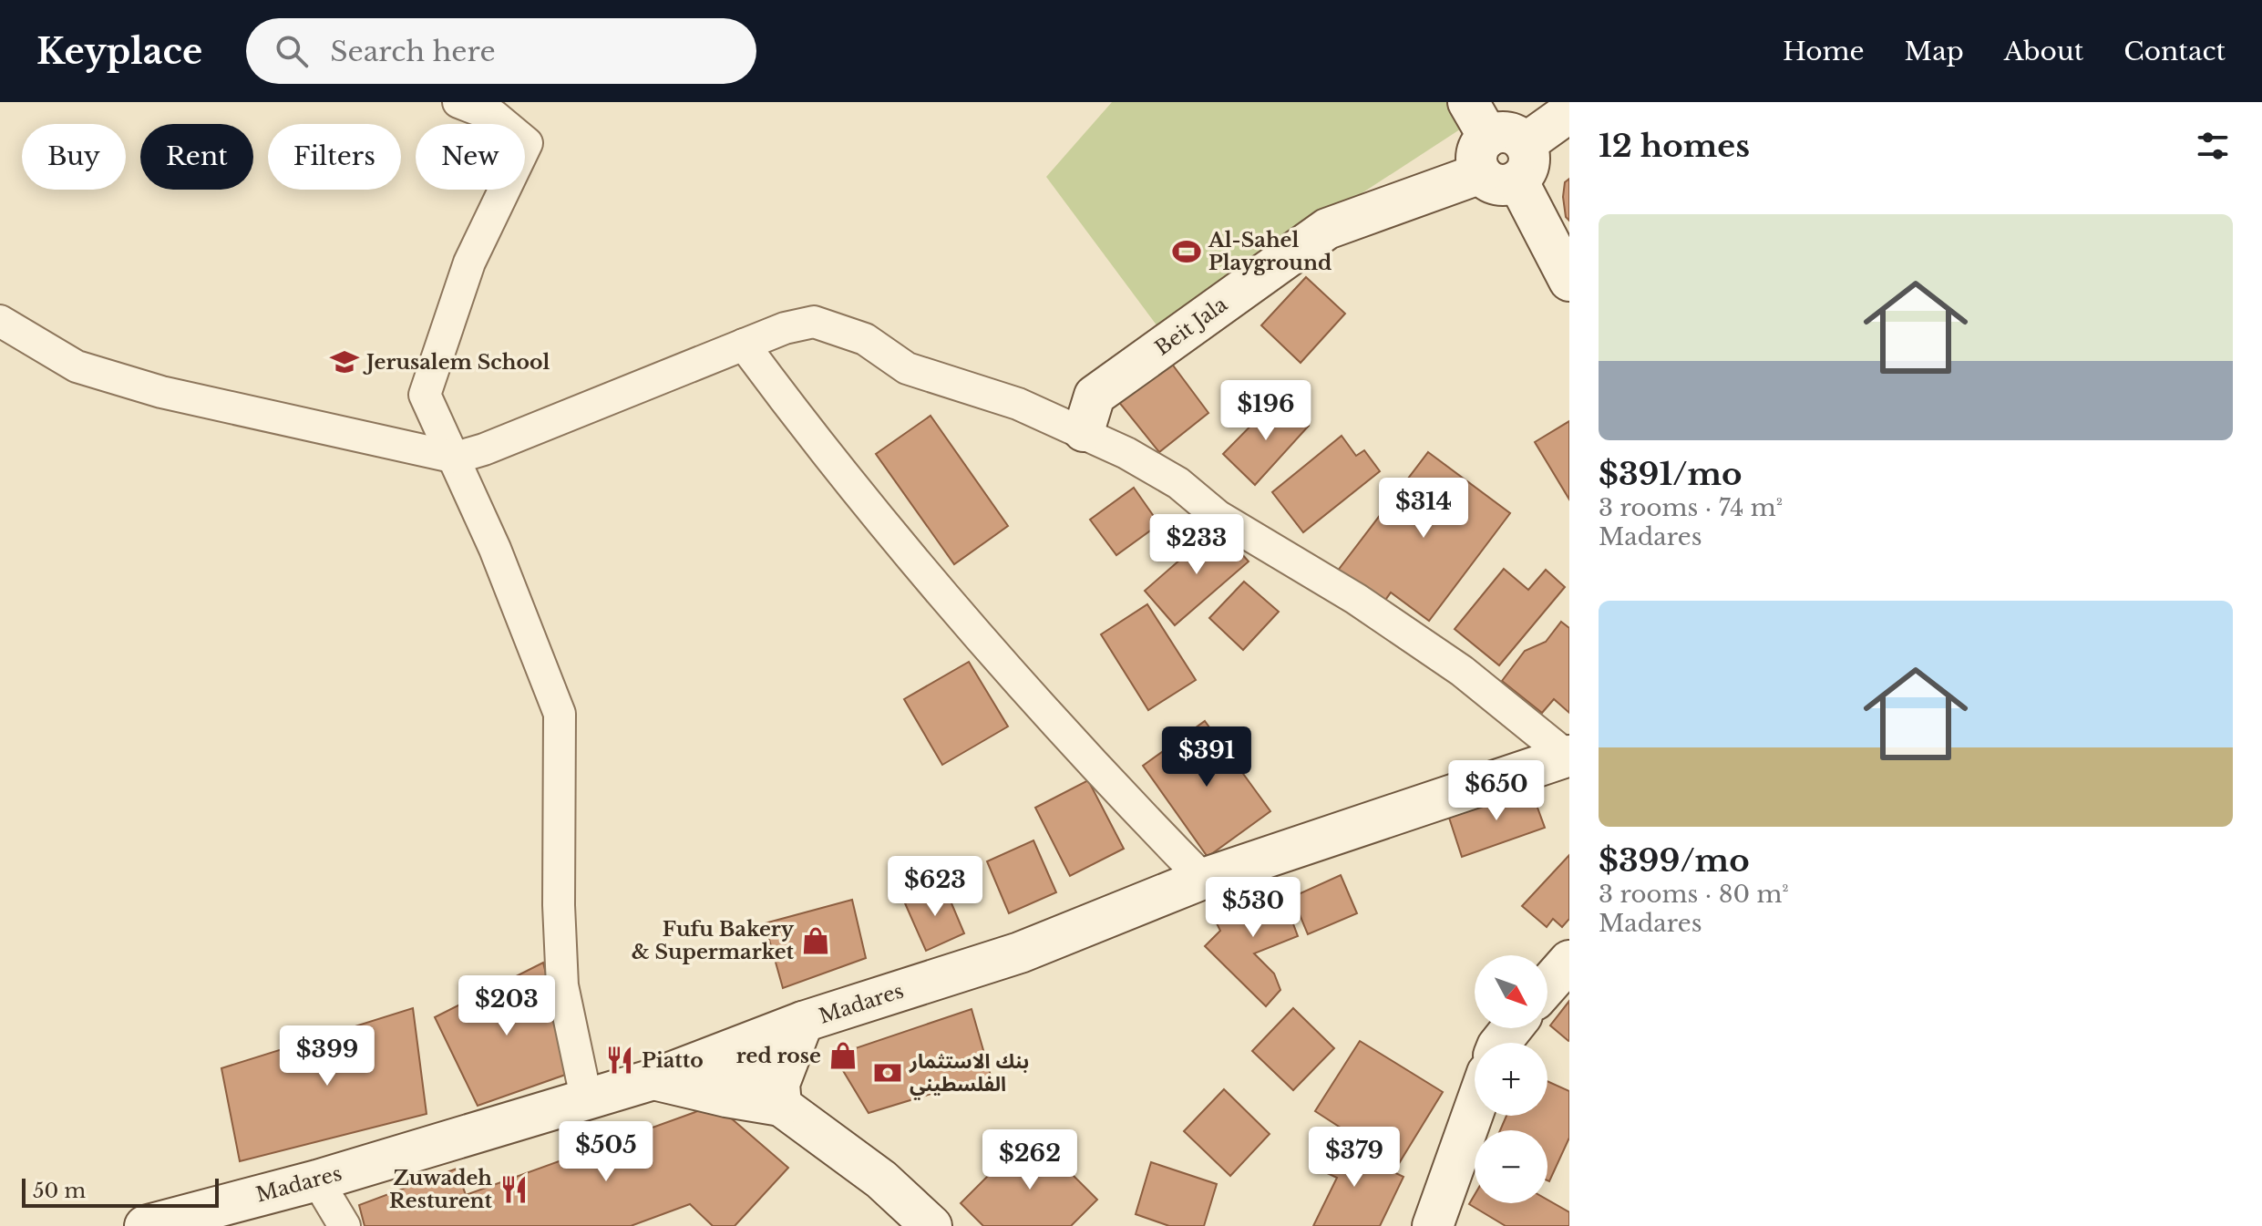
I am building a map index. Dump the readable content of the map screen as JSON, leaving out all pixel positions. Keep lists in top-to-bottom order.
{
  "streets": {
    "street": ["Beit Jala", "Madares"]
  },
  "places": {
    "sports": ["Al-Sahel Playground"],
    "school or university": ["Jerusalem School"],
    "shop": ["Fufu Bakery & Supermarket", "red rose"],
    "restaurant": ["Piatto", "Zuwadeh Resturent"],
    "bank": ["بنك الاستثمار الفلسطيني"]
  },
  "scale_bar": "50 m",
  "north": "bottom right",
  "page": {
    "header": "Keyplace",
    "search": "Search here",
    "nav": [
      "Home",
      "Map",
      "About",
      "Contact"
    ],
    "heading": "12 homes",
    "chip": [
      "Buy",
      "Rent",
      "Filters",
      "New"
    ],
    "list": [
      {
        "name": "$391/mo",
        "note": "3 rooms · 74 m² · Madares"
      },
      {
        "name": "$399/mo",
        "note": "3 rooms · 80 m² · Madares"
      }
    ],
    "price": [
      "$196",
      "$314",
      "$233",
      "$391",
      "$650",
      "$623",
      "$530",
      "$203",
      "$399",
      "$505",
      "$379",
      "$262"
    ],
    "map_buttons": ["+", "−"],
    "scale": "50 m"
  }
}
